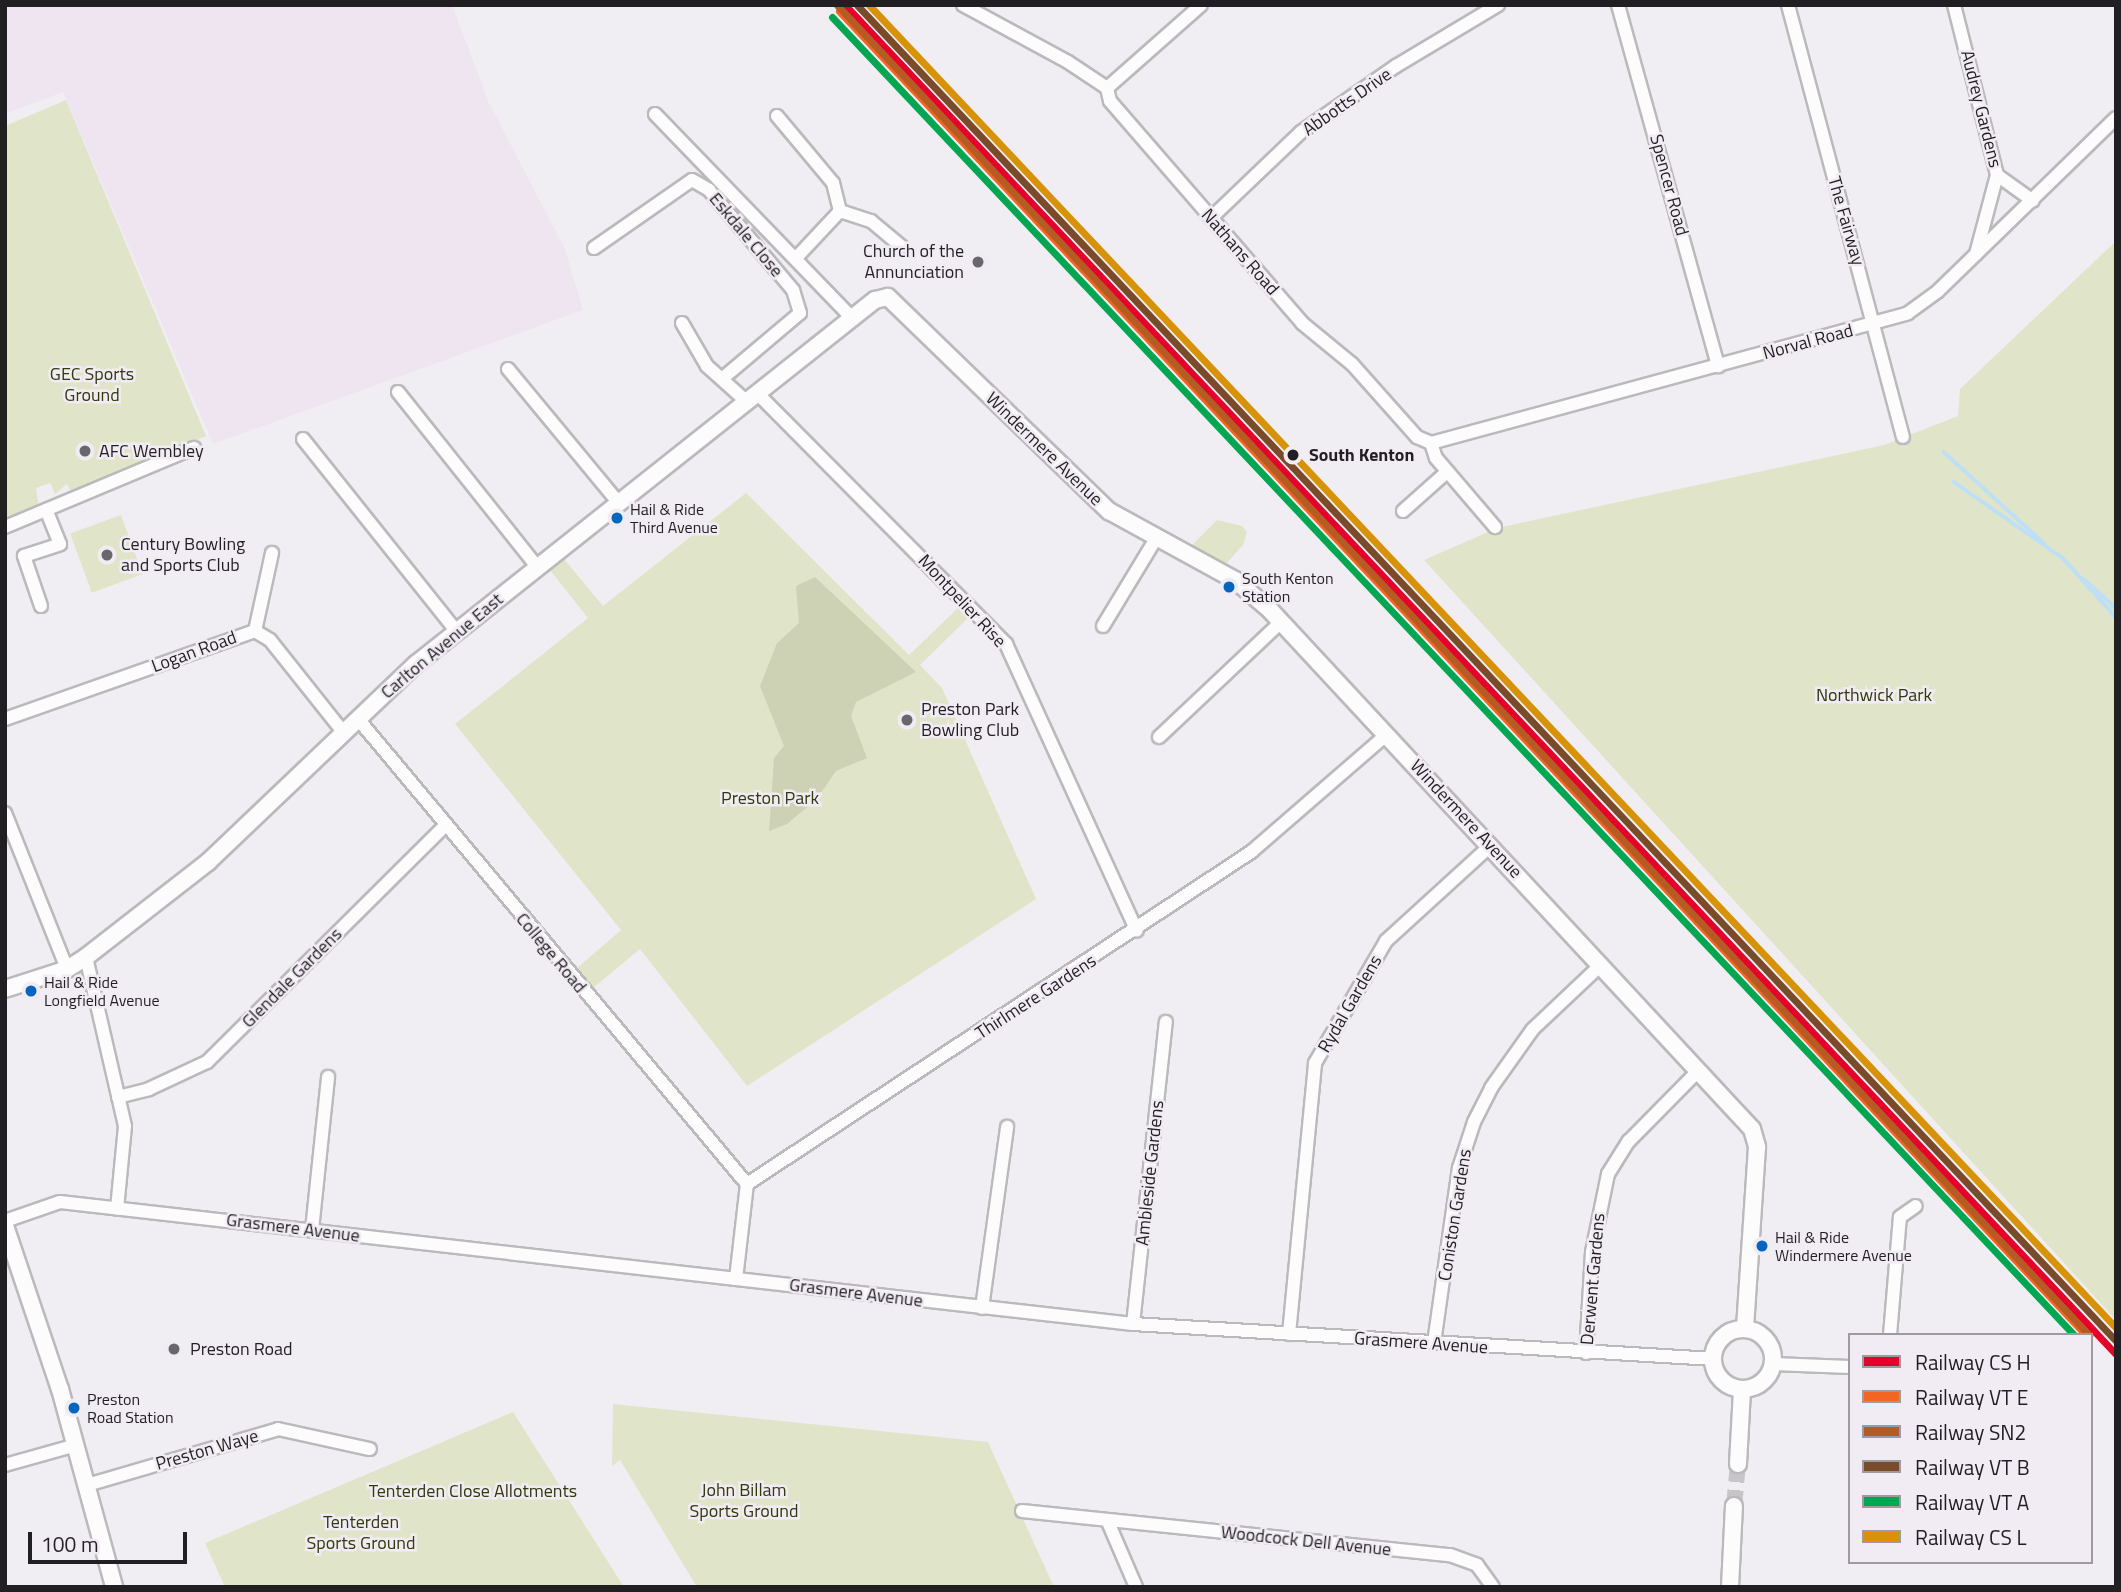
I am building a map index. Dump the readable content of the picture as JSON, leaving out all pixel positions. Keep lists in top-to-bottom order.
{
  "streets": {
    "street": [
      "Abbotts Drive",
      "Audrey Gardens",
      "Spencer Road",
      "The Fairway",
      "Eskdale Close",
      "Nathans Road",
      "Norval Road",
      "Windermere Avenue",
      "Montpelier Rise",
      "Carlton Avenue East",
      "Logan Road",
      "College Road",
      "Glendale Gardens",
      "Thirlmere Gardens",
      "Rydal Gardens",
      "Ambleside Gardens",
      "Coniston Gardens",
      "Grasmere Avenue",
      "Derwent Gardens",
      "Preston Waye",
      "Woodcock Dell Avenue"
    ]
  },
  "crossings": [
    ["Abbotts Drive", "Nathans Road"],
    ["Audrey Gardens", "Norval Road"],
    ["Spencer Road", "Norval Road"],
    ["The Fairway", "Norval Road"],
    ["Eskdale Close", "Montpelier Rise"],
    ["Nathans Road", "Norval Road"],
    ["Windermere Avenue", "Carlton Avenue East"],
    ["Windermere Avenue", "Thirlmere Gardens"],
    ["Windermere Avenue", "Rydal Gardens"],
    ["Windermere Avenue", "Coniston Gardens"],
    ["Windermere Avenue", "Grasmere Avenue"],
    ["Windermere Avenue", "Derwent Gardens"],
    ["Montpelier Rise", "Carlton Avenue East"],
    ["Montpelier Rise", "Thirlmere Gardens"],
    ["Carlton Avenue East", "Logan Road"],
    ["Carlton Avenue East", "College Road"],
    ["College Road", "Glendale Gardens"],
    ["College Road", "Thirlmere Gardens"],
    ["Rydal Gardens", "Grasmere Avenue"],
    ["Ambleside Gardens", "Grasmere Avenue"],
    ["Coniston Gardens", "Grasmere Avenue"],
    ["Grasmere Avenue", "Derwent Gardens"]
  ],
  "parks": [
    "GEC Sports Ground",
    "Northwick Park",
    "Preston Park",
    "Tenterden Close Allotments",
    "John Billam Sports Ground",
    "Tenterden Sports Ground"
  ],
  "places": [
    "Church of the Annunciation",
    "AFC Wembley",
    "South Kenton",
    "Hail & Ride Third Avenue",
    "Century Bowling and Sports Club",
    "South Kenton Station",
    "Preston Park Bowling Club",
    "Hail & Ride Longfield Avenue",
    "Hail & Ride Windermere Avenue",
    "Preston Road",
    "Preston Road Station"
  ],
  "lines": ["rail line SN2"],
  "legend": [
    "Railway CS H",
    "Railway VT E",
    "Railway SN2",
    "Railway VT B",
    "Railway VT A",
    "Railway CS L"
  ],
  "scale_bar": "100 m"
}
